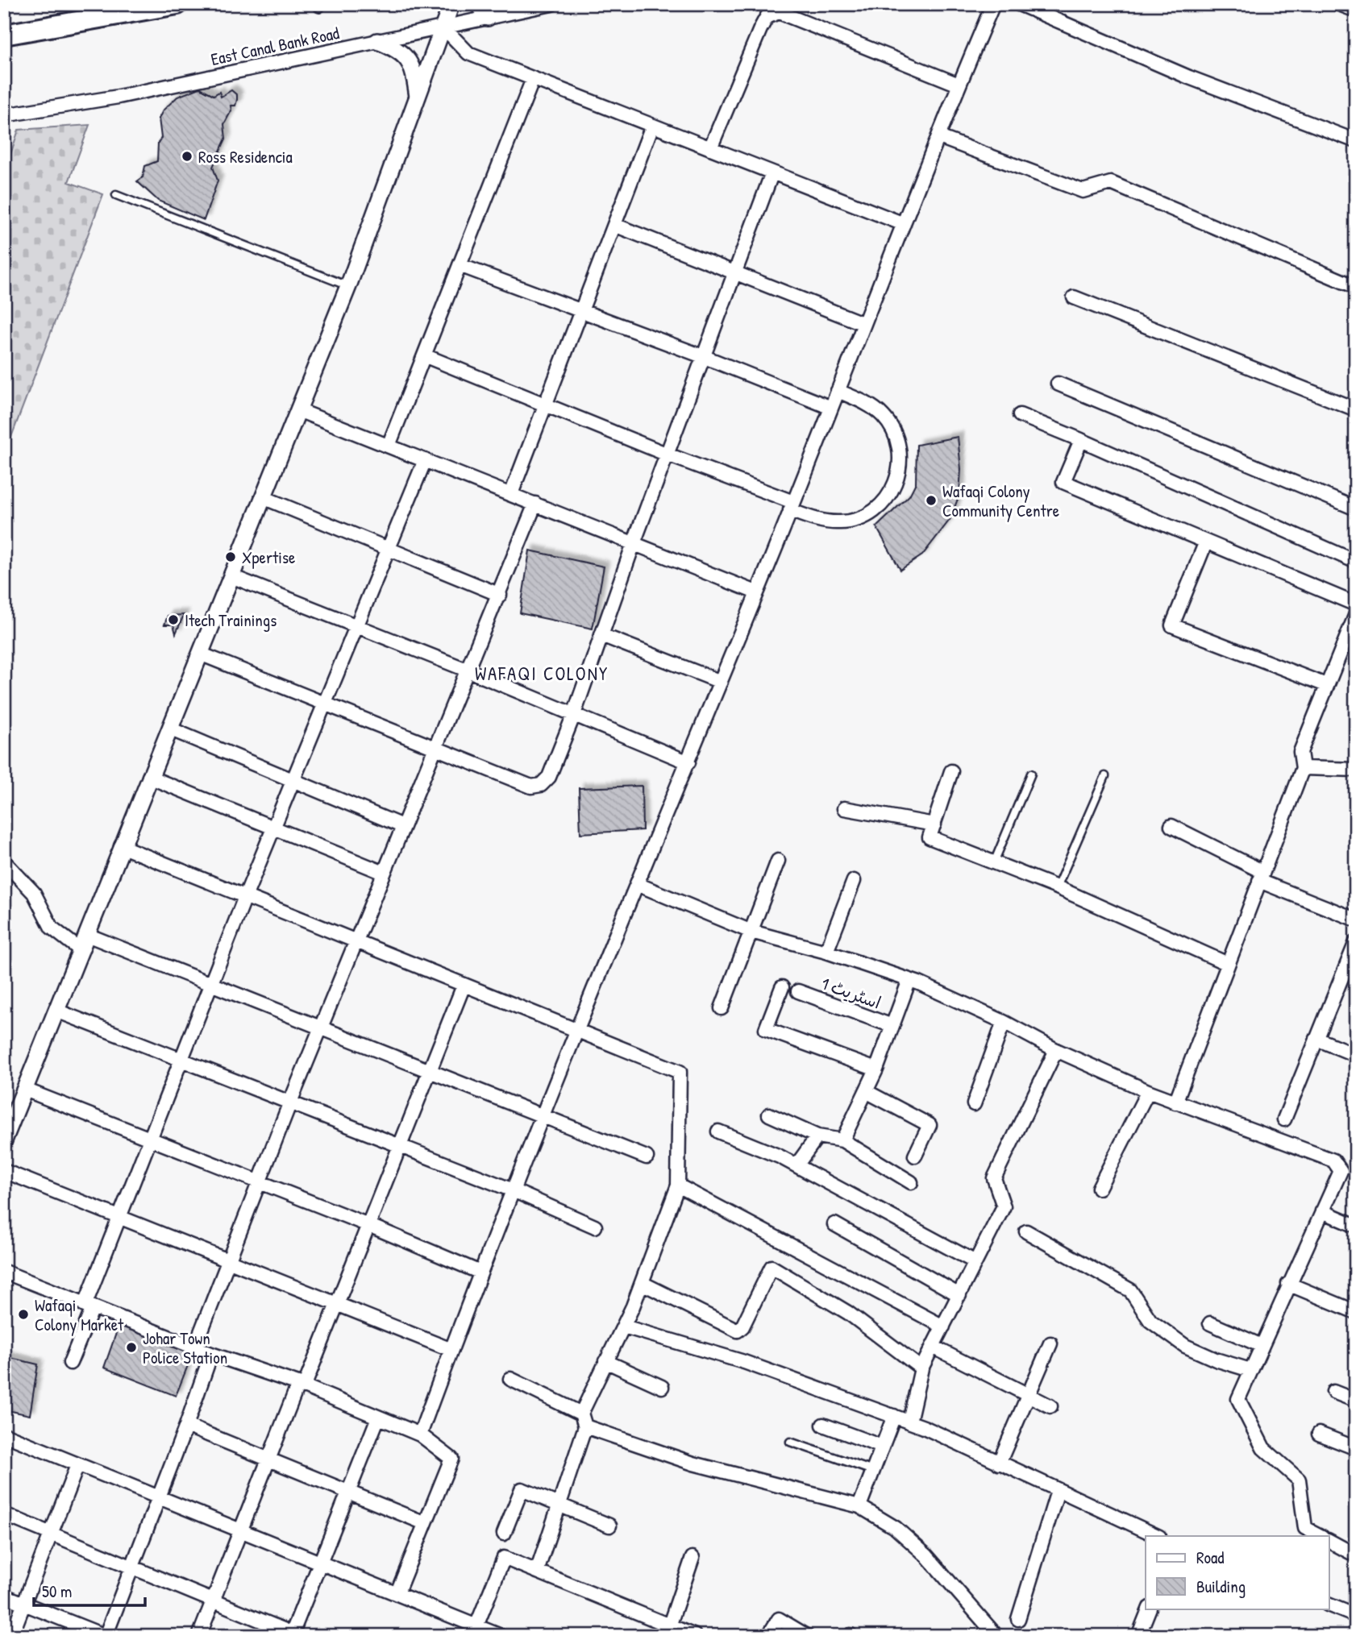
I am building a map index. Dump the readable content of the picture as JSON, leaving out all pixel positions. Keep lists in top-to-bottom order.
{
  "streets": {
    "street": ["East Canal Bank Road", "اسٹریٹ 1"]
  },
  "districts": ["WAFAQI COLONY"],
  "places": [
    "Ross Residencia",
    "Wafaqi Colony Community Centre",
    "Xpertise",
    "Itech Trainings",
    "Wafaqi Colony Market",
    "Johar Town Police Station"
  ],
  "legend": ["Road", "Building"],
  "scale_bar": "50 m"
}
